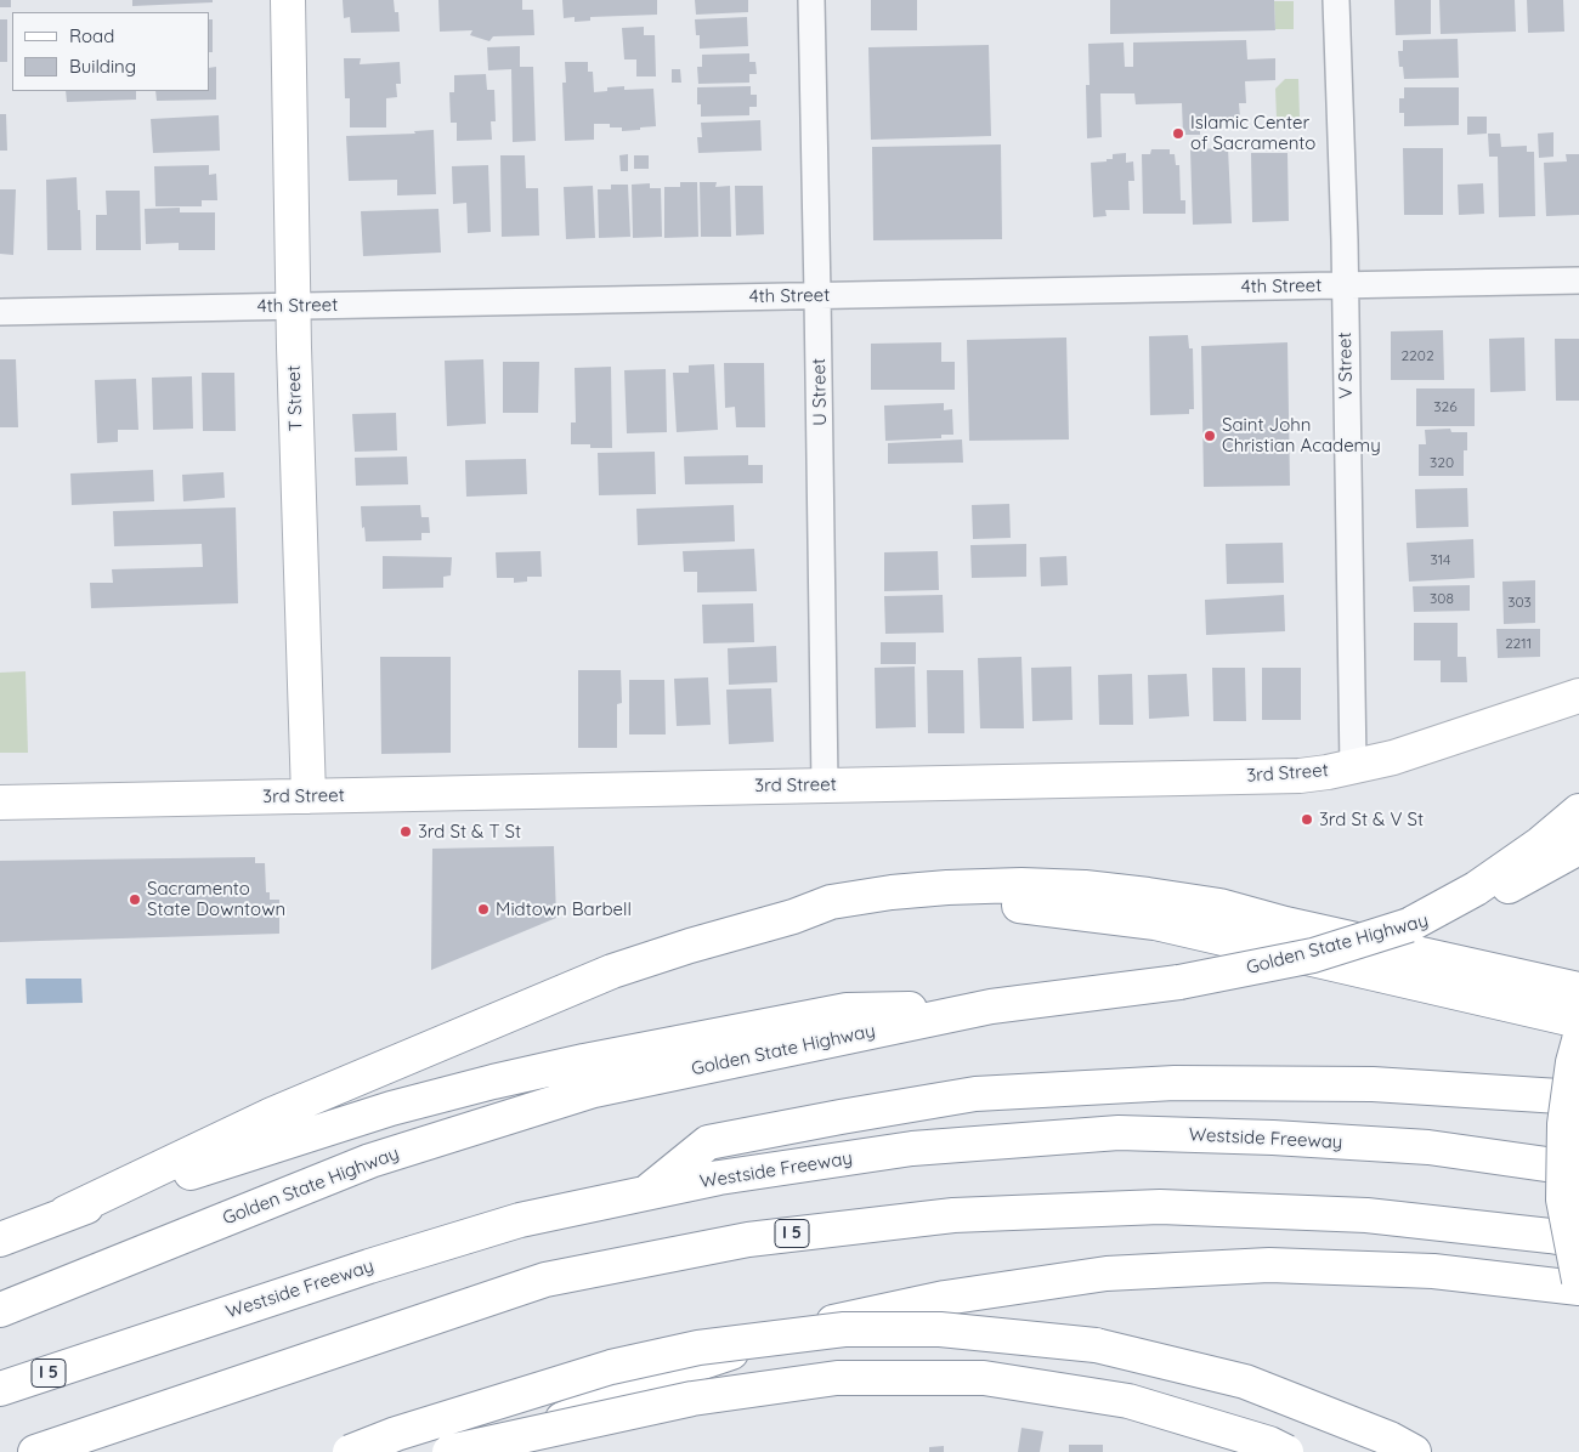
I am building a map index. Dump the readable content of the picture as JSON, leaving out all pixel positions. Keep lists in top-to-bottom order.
{
  "streets": {
    "main road": [
      "T Street",
      "3rd Street",
      "Golden State Highway",
      "Westside Freeway",
      "I 5"
    ],
    "street": ["4th Street", "V Street", "U Street"]
  },
  "crossings": [
    ["4th Street", "V Street"],
    ["4th Street", "U Street"],
    ["4th Street", "T Street"],
    ["V Street", "3rd Street"],
    ["U Street", "3rd Street"],
    ["T Street", "3rd Street"]
  ],
  "places": [
    "Islamic Center of Sacramento",
    "Saint John Christian Academy",
    "3rd St & V St",
    "3rd St & T St",
    "Sacramento State Downtown",
    "Midtown Barbell"
  ],
  "house_numbers": [
    "2202",
    "326",
    "320",
    "314",
    "308",
    "303",
    "2211"
  ],
  "legend": ["Road", "Building"]
}
